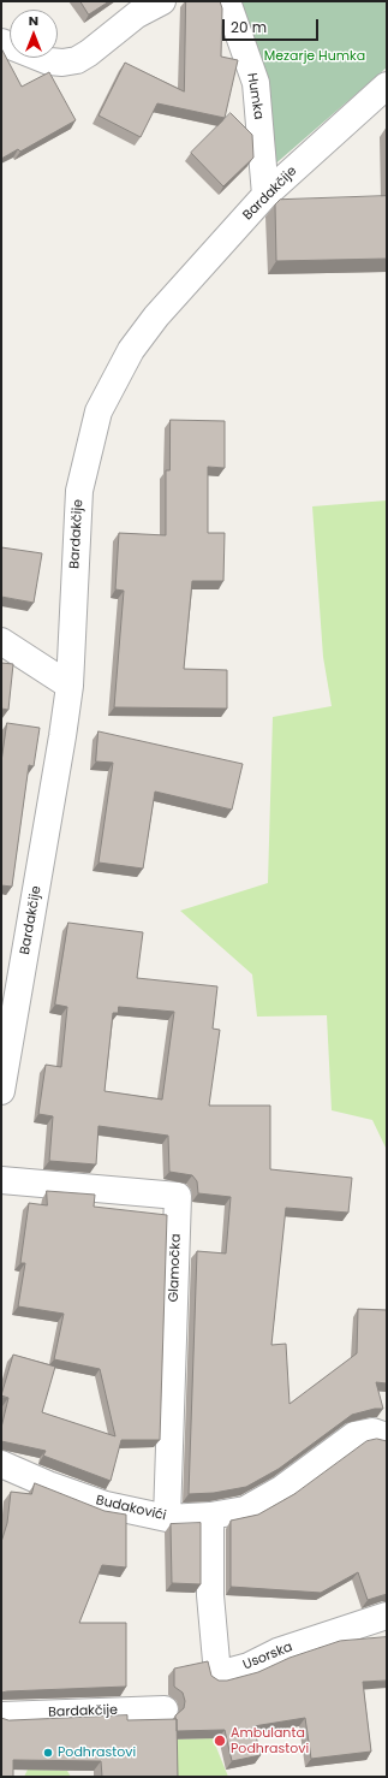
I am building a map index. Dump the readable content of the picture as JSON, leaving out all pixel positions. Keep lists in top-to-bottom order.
{
  "streets": {
    "street": [
      "Humka",
      "Bardakčije",
      "Glamočka",
      "Budakovići",
      "Usorska"
    ]
  },
  "crossings": [
    ["Humka", "Bardakčije"],
    ["Glamočka", "Budakovići"],
    ["Budakovići", "Usorska"]
  ],
  "parks": ["Mezarje Humka"],
  "places": ["Ambulanta Podhrastovi", "Podhrastovi"],
  "scale_bar": "20 m",
  "north": "top"
}
